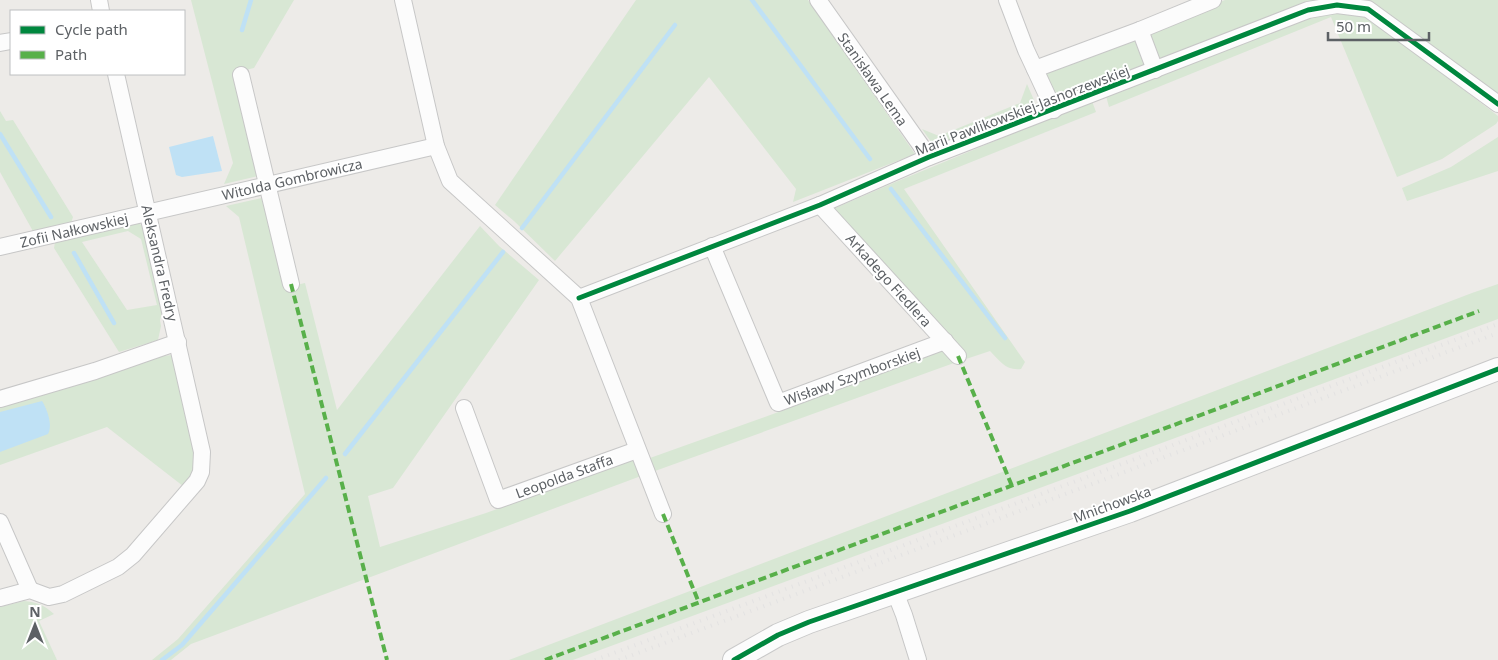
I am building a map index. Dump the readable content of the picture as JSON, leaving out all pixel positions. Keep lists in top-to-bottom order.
{
  "streets": {
    "street": [
      "Stanisława Lema",
      "Marii Pawlikowskiej-Jasnorzewskiej",
      "Witolda Gombrowicza",
      "Zofii Nałkowskiej",
      "Aleksandra Fredry",
      "Arkadego Fiedlera",
      "Wisławy Szymborskiej",
      "Leopolda Staffa",
      "Mnichowska"
    ]
  },
  "crossings": [
    ["Stanisława Lema", "Marii Pawlikowskiej-Jasnorzewskiej"],
    ["Marii Pawlikowskiej-Jasnorzewskiej", "Arkadego Fiedlera"],
    ["Marii Pawlikowskiej-Jasnorzewskiej", "Wisławy Szymborskiej"],
    ["Witolda Gombrowicza", "Zofii Nałkowskiej"],
    ["Witolda Gombrowicza", "Aleksandra Fredry"],
    ["Zofii Nałkowskiej", "Aleksandra Fredry"],
    ["Arkadego Fiedlera", "Wisławy Szymborskiej"]
  ],
  "legend": ["Cycle path", "Path"],
  "scale_bar": "50 m",
  "north": "top"
}
